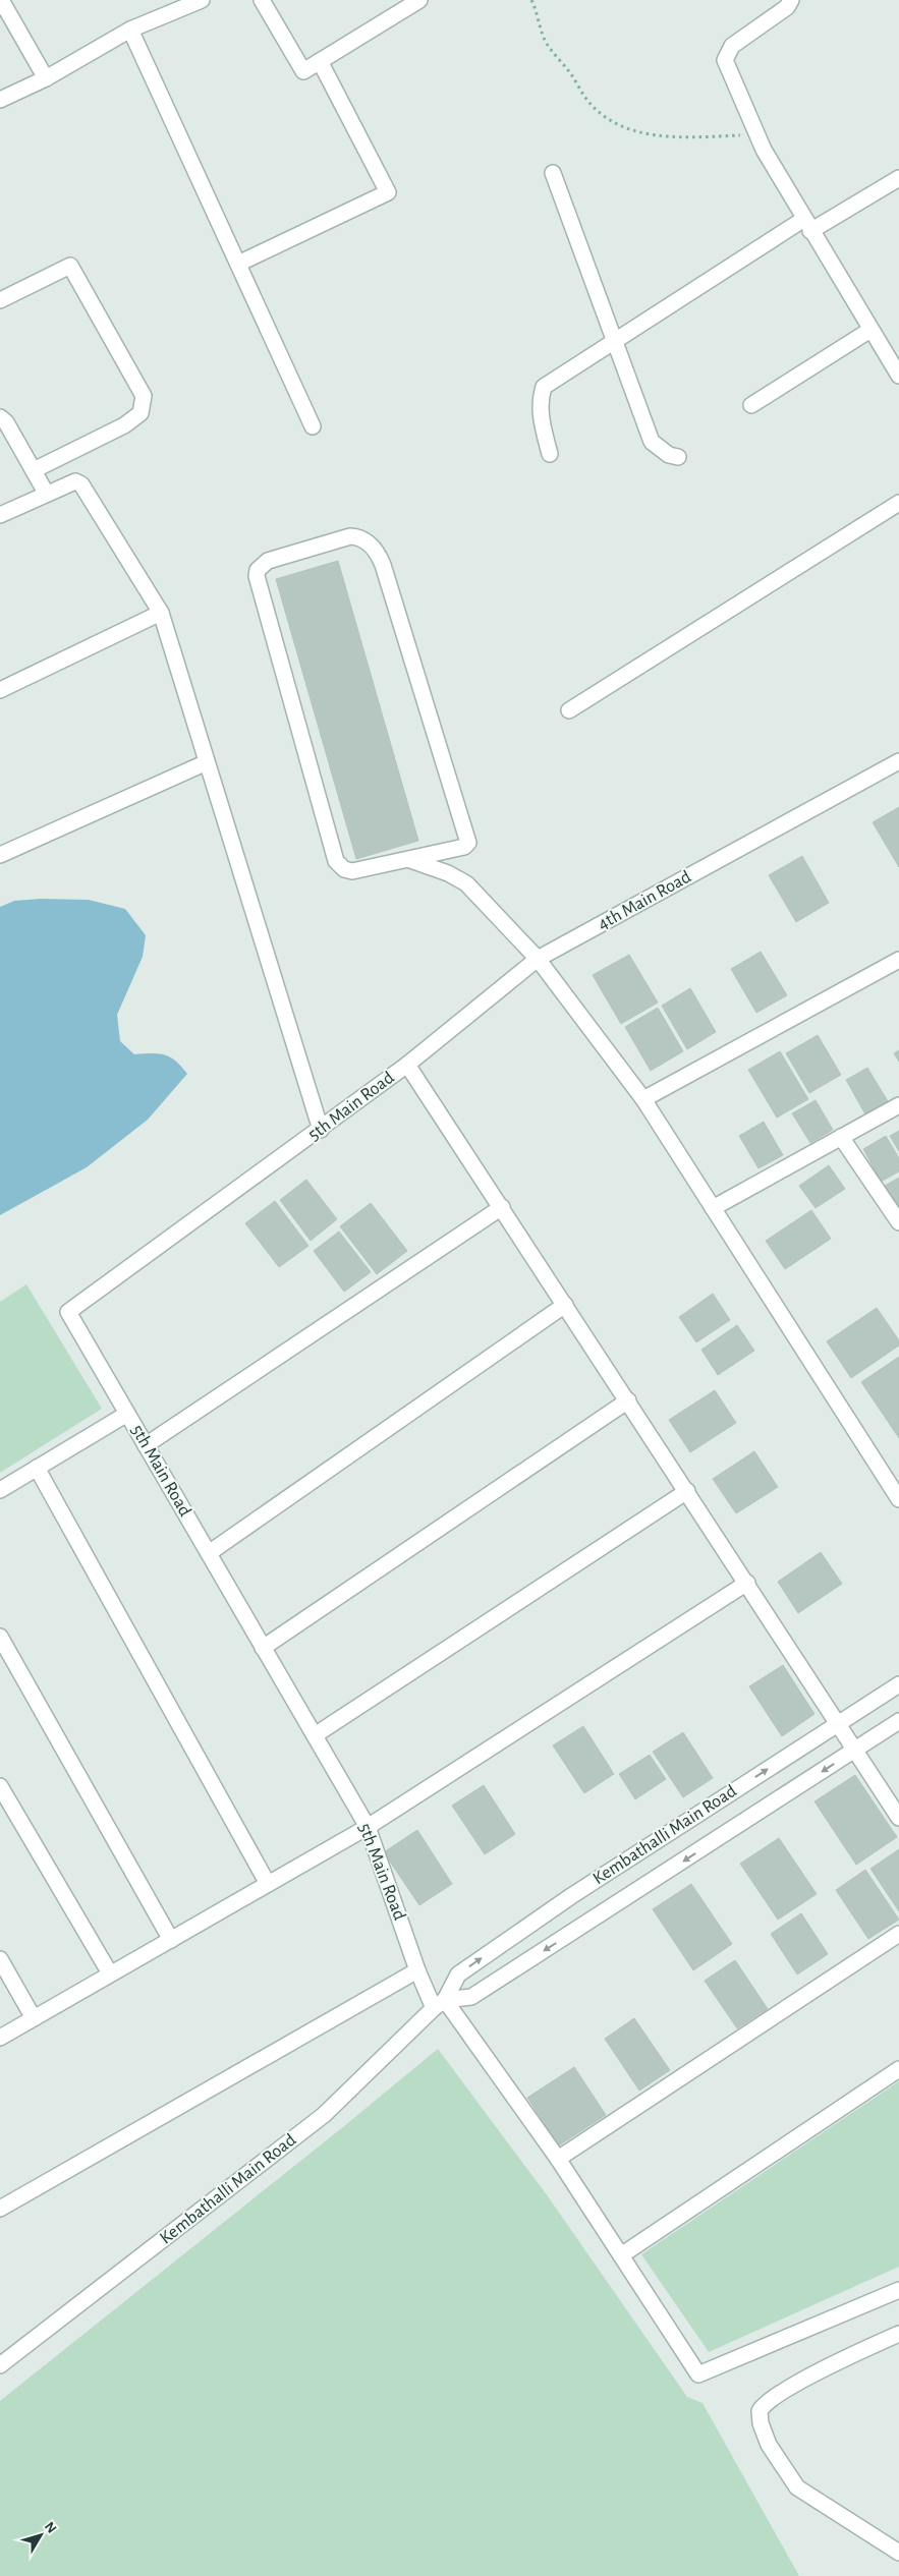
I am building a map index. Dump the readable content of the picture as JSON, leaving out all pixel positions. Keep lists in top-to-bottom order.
{
  "streets": {
    "street": ["4th Main Road", "5th Main Road", "Kembathalli Main Road"]
  },
  "crossings": [
    ["4th Main Road", "5th Main Road"],
    ["5th Main Road", "Kembathalli Main Road"]
  ],
  "north": "top right"
}
